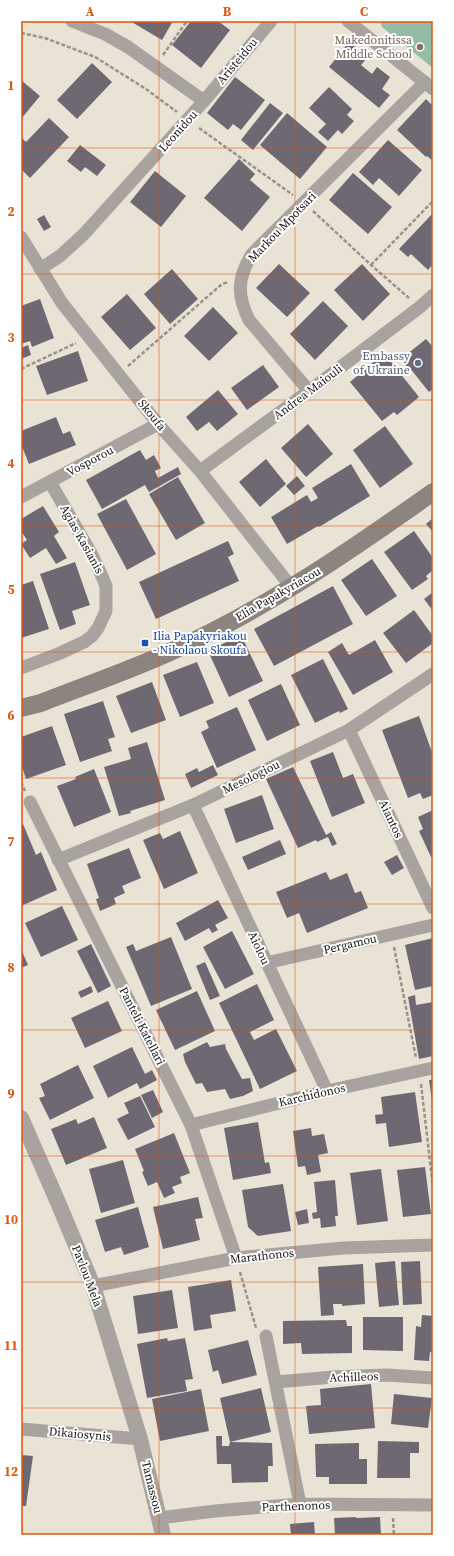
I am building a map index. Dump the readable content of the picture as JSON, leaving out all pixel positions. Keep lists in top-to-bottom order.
{
  "streets": {
    "main road": ["Elia Papakyriacou"],
    "street": [
      "Aristeidou",
      "Leonidou",
      "Markou Mpotsari",
      "Andrea Maiouli",
      "Skoufa",
      "Vosporou",
      "Agias Kasianis",
      "Mesologiou",
      "Aiantos",
      "Pergamou",
      "Aiolou",
      "Panteli Katellari",
      "Karchidonos",
      "Marathonos",
      "Pavlou Mela",
      "Achilleos",
      "Dikaiosynis",
      "Tamassou",
      "Parthenonos"
    ]
  },
  "crossings": [
    ["Aristeidou", "Leonidou"],
    ["Leonidou", "Skoufa"],
    ["Markou Mpotsari", "Andrea Maiouli"],
    ["Andrea Maiouli", "Skoufa"],
    ["Skoufa", "Vosporou"],
    ["Skoufa", "Elia Papakyriacou"],
    ["Vosporou", "Agias Kasianis"],
    ["Mesologiou", "Aiantos"],
    ["Mesologiou", "Aiolou"],
    ["Mesologiou", "Panteli Katellari"],
    ["Pergamou", "Aiolou"],
    ["Aiolou", "Karchidonos"],
    ["Panteli Katellari", "Karchidonos"],
    ["Panteli Katellari", "Marathonos"],
    ["Marathonos", "Pavlou Mela"],
    ["Pavlou Mela", "Dikaiosynis"],
    ["Pavlou Mela", "Tamassou"],
    ["Dikaiosynis", "Tamassou"],
    ["Tamassou", "Parthenonos"]
  ],
  "places": {
    "other": ["Makedonitissa Middle School", "Embassy of Ukraine"],
    "transit": ["Ilia Papakyriakou - Nikolaou Skoufa"]
  },
  "grid": {
    "columns": ["A", "B", "C"],
    "rows": [
      "1",
      "2",
      "3",
      "4",
      "5",
      "6",
      "7",
      "8",
      "9",
      "10",
      "11",
      "12"
    ]
  }
}
